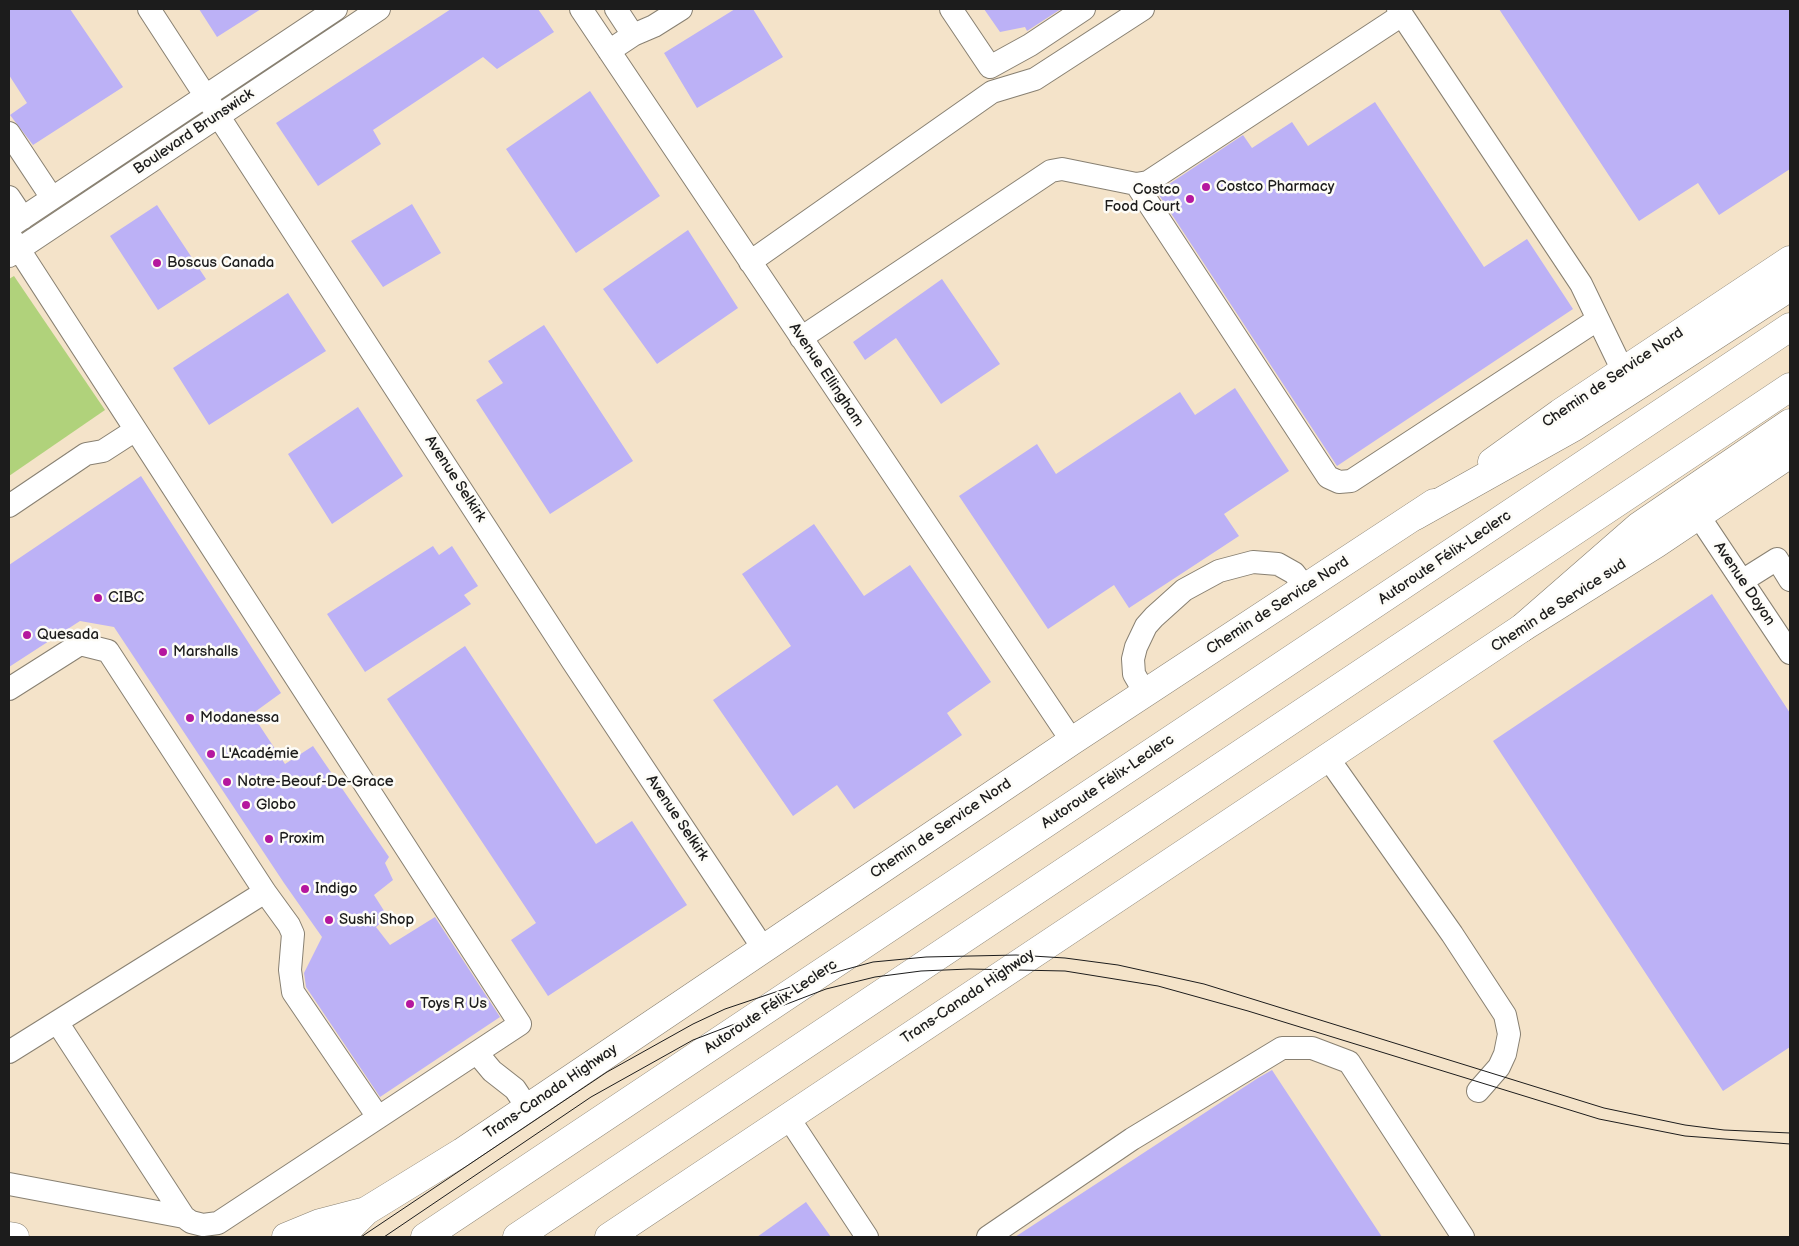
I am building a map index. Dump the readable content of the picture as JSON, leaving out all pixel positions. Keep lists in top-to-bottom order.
{
  "streets": {
    "main road": [
      "Chemin de Service Nord",
      "Autoroute Félix-Leclerc",
      "Chemin de Service sud",
      "Trans-Canada Highway"
    ],
    "street": [
      "Boulevard Brunswick",
      "Avenue Ellingham",
      "Avenue Selkirk",
      "Avenue Doyon"
    ]
  },
  "crossings": [
    ["Boulevard Brunswick", "Avenue Selkirk"],
    ["Avenue Ellingham", "Chemin de Service Nord"],
    ["Chemin de Service Nord", "Avenue Selkirk"],
    ["Chemin de Service Nord", "Trans-Canada Highway"],
    ["Avenue Selkirk", "Trans-Canada Highway"],
    ["Avenue Doyon", "Chemin de Service sud"],
    ["Chemin de Service sud", "Trans-Canada Highway"]
  ],
  "places": [
    "Costco Pharmacy",
    "Costco Food Court",
    "Boscus Canada",
    "CIBC",
    "Quesada",
    "Marshalls",
    "Modanessa",
    "L'Académie",
    "Notre-Beouf-De-Grace",
    "Globo",
    "Proxim",
    "Indigo",
    "Sushi Shop",
    "Toys R Us"
  ]
}
